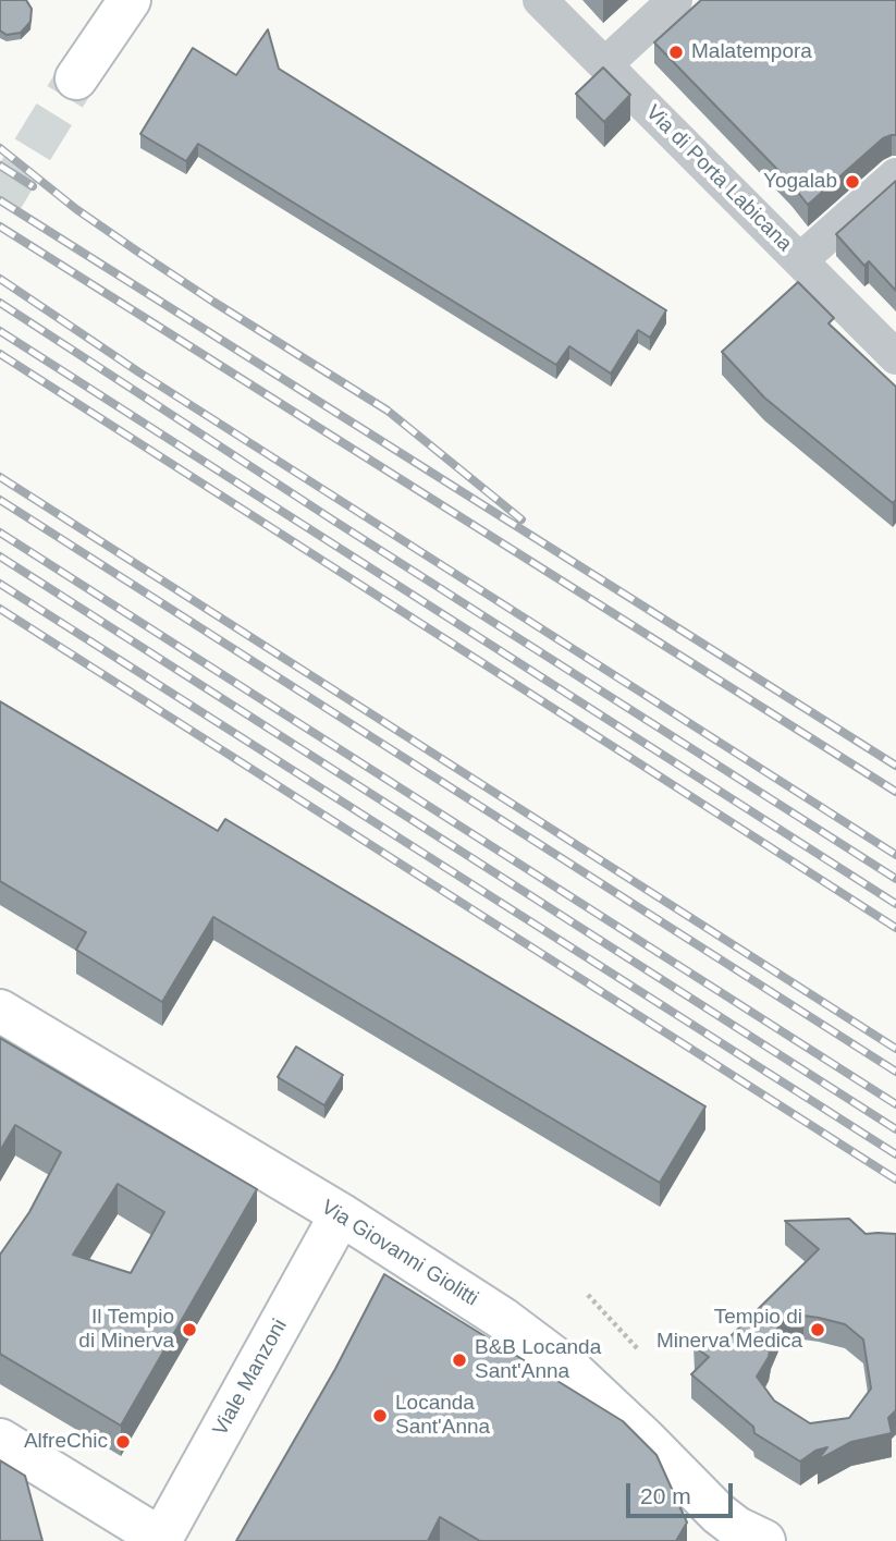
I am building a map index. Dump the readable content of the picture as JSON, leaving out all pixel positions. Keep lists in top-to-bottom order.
{
  "streets": {
    "main road": ["Via Giovanni Giolitti", "Viale Manzoni"],
    "street": ["Via di Porta Labicana"]
  },
  "crossings": [
    ["Via Giovanni Giolitti", "Viale Manzoni"]
  ],
  "places": [
    "Malatempora",
    "Yogalab",
    "Il Tempio di Minerva",
    "Tempio di Minerva Medica",
    "B&B Locanda Sant'Anna",
    "Locanda Sant'Anna",
    "AlfreChic"
  ],
  "scale_bar": "20 m"
}
